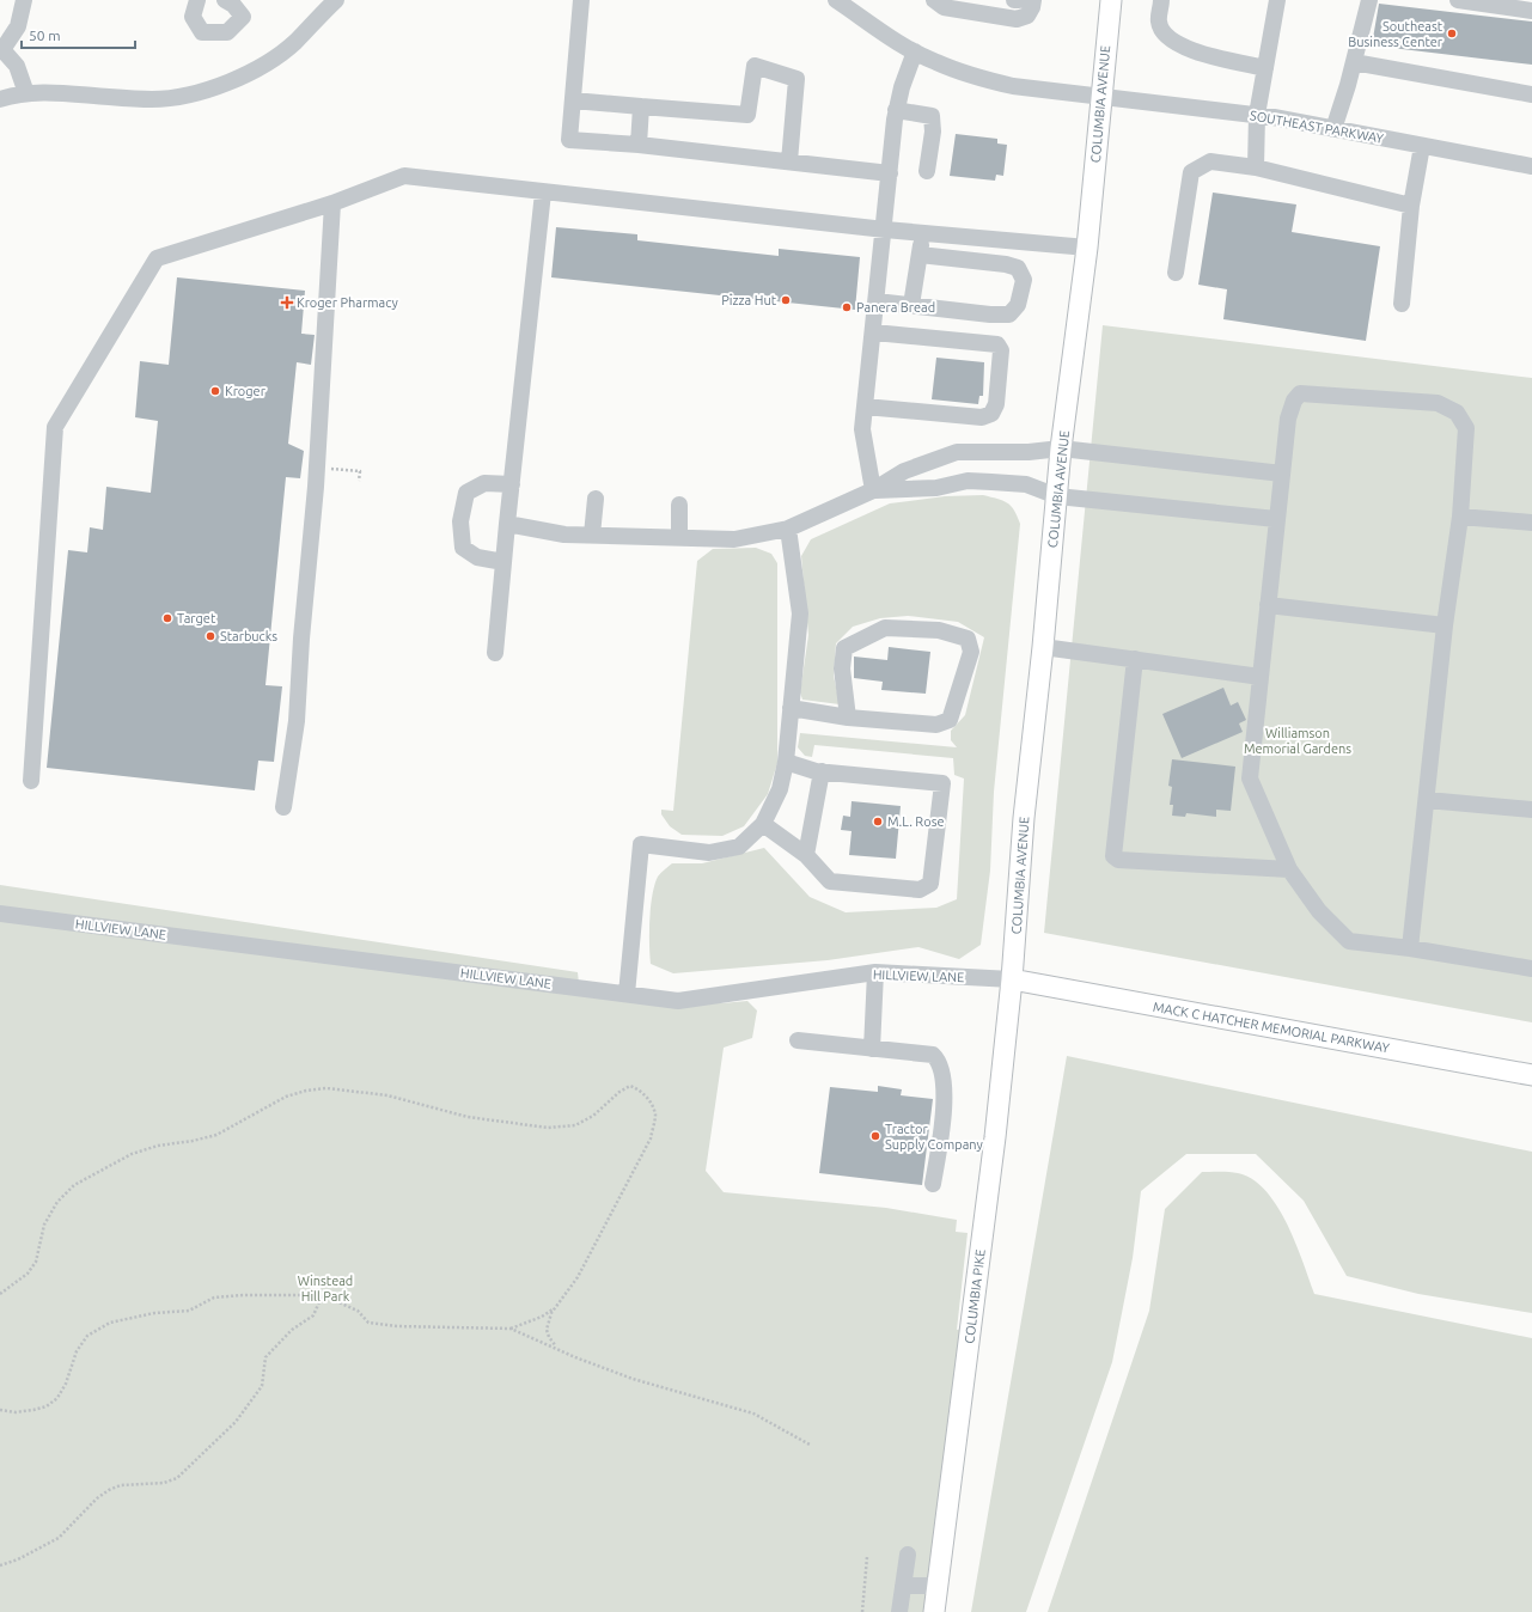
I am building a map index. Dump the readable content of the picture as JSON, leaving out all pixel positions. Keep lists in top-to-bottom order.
{
  "streets": {
    "main road": ["COLUMBIA AVENUE", "MACK C HATCHER MEMORIAL PARKWAY", "COLUMBIA PIKE"],
    "street": ["SOUTHEAST PARKWAY", "HILLVIEW LANE"]
  },
  "crossings": [
    ["COLUMBIA AVENUE", "SOUTHEAST PARKWAY"],
    ["COLUMBIA AVENUE", "HILLVIEW LANE"],
    ["COLUMBIA AVENUE", "MACK C HATCHER MEMORIAL PARKWAY"],
    ["COLUMBIA AVENUE", "COLUMBIA PIKE"],
    ["HILLVIEW LANE", "MACK C HATCHER MEMORIAL PARKWAY"],
    ["HILLVIEW LANE", "COLUMBIA PIKE"],
    ["MACK C HATCHER MEMORIAL PARKWAY", "COLUMBIA PIKE"]
  ],
  "parks": ["Williamson Memorial Gardens", "Winstead Hill Park"],
  "places": {
    "other": [
      "Southeast Business Center",
      "Pizza Hut",
      "Panera Bread",
      "Kroger",
      "Target",
      "Starbucks",
      "M.L. Rose",
      "Tractor Supply Company"
    ],
    "health": ["Kroger Pharmacy"]
  },
  "scale_bar": "50 m"
}
